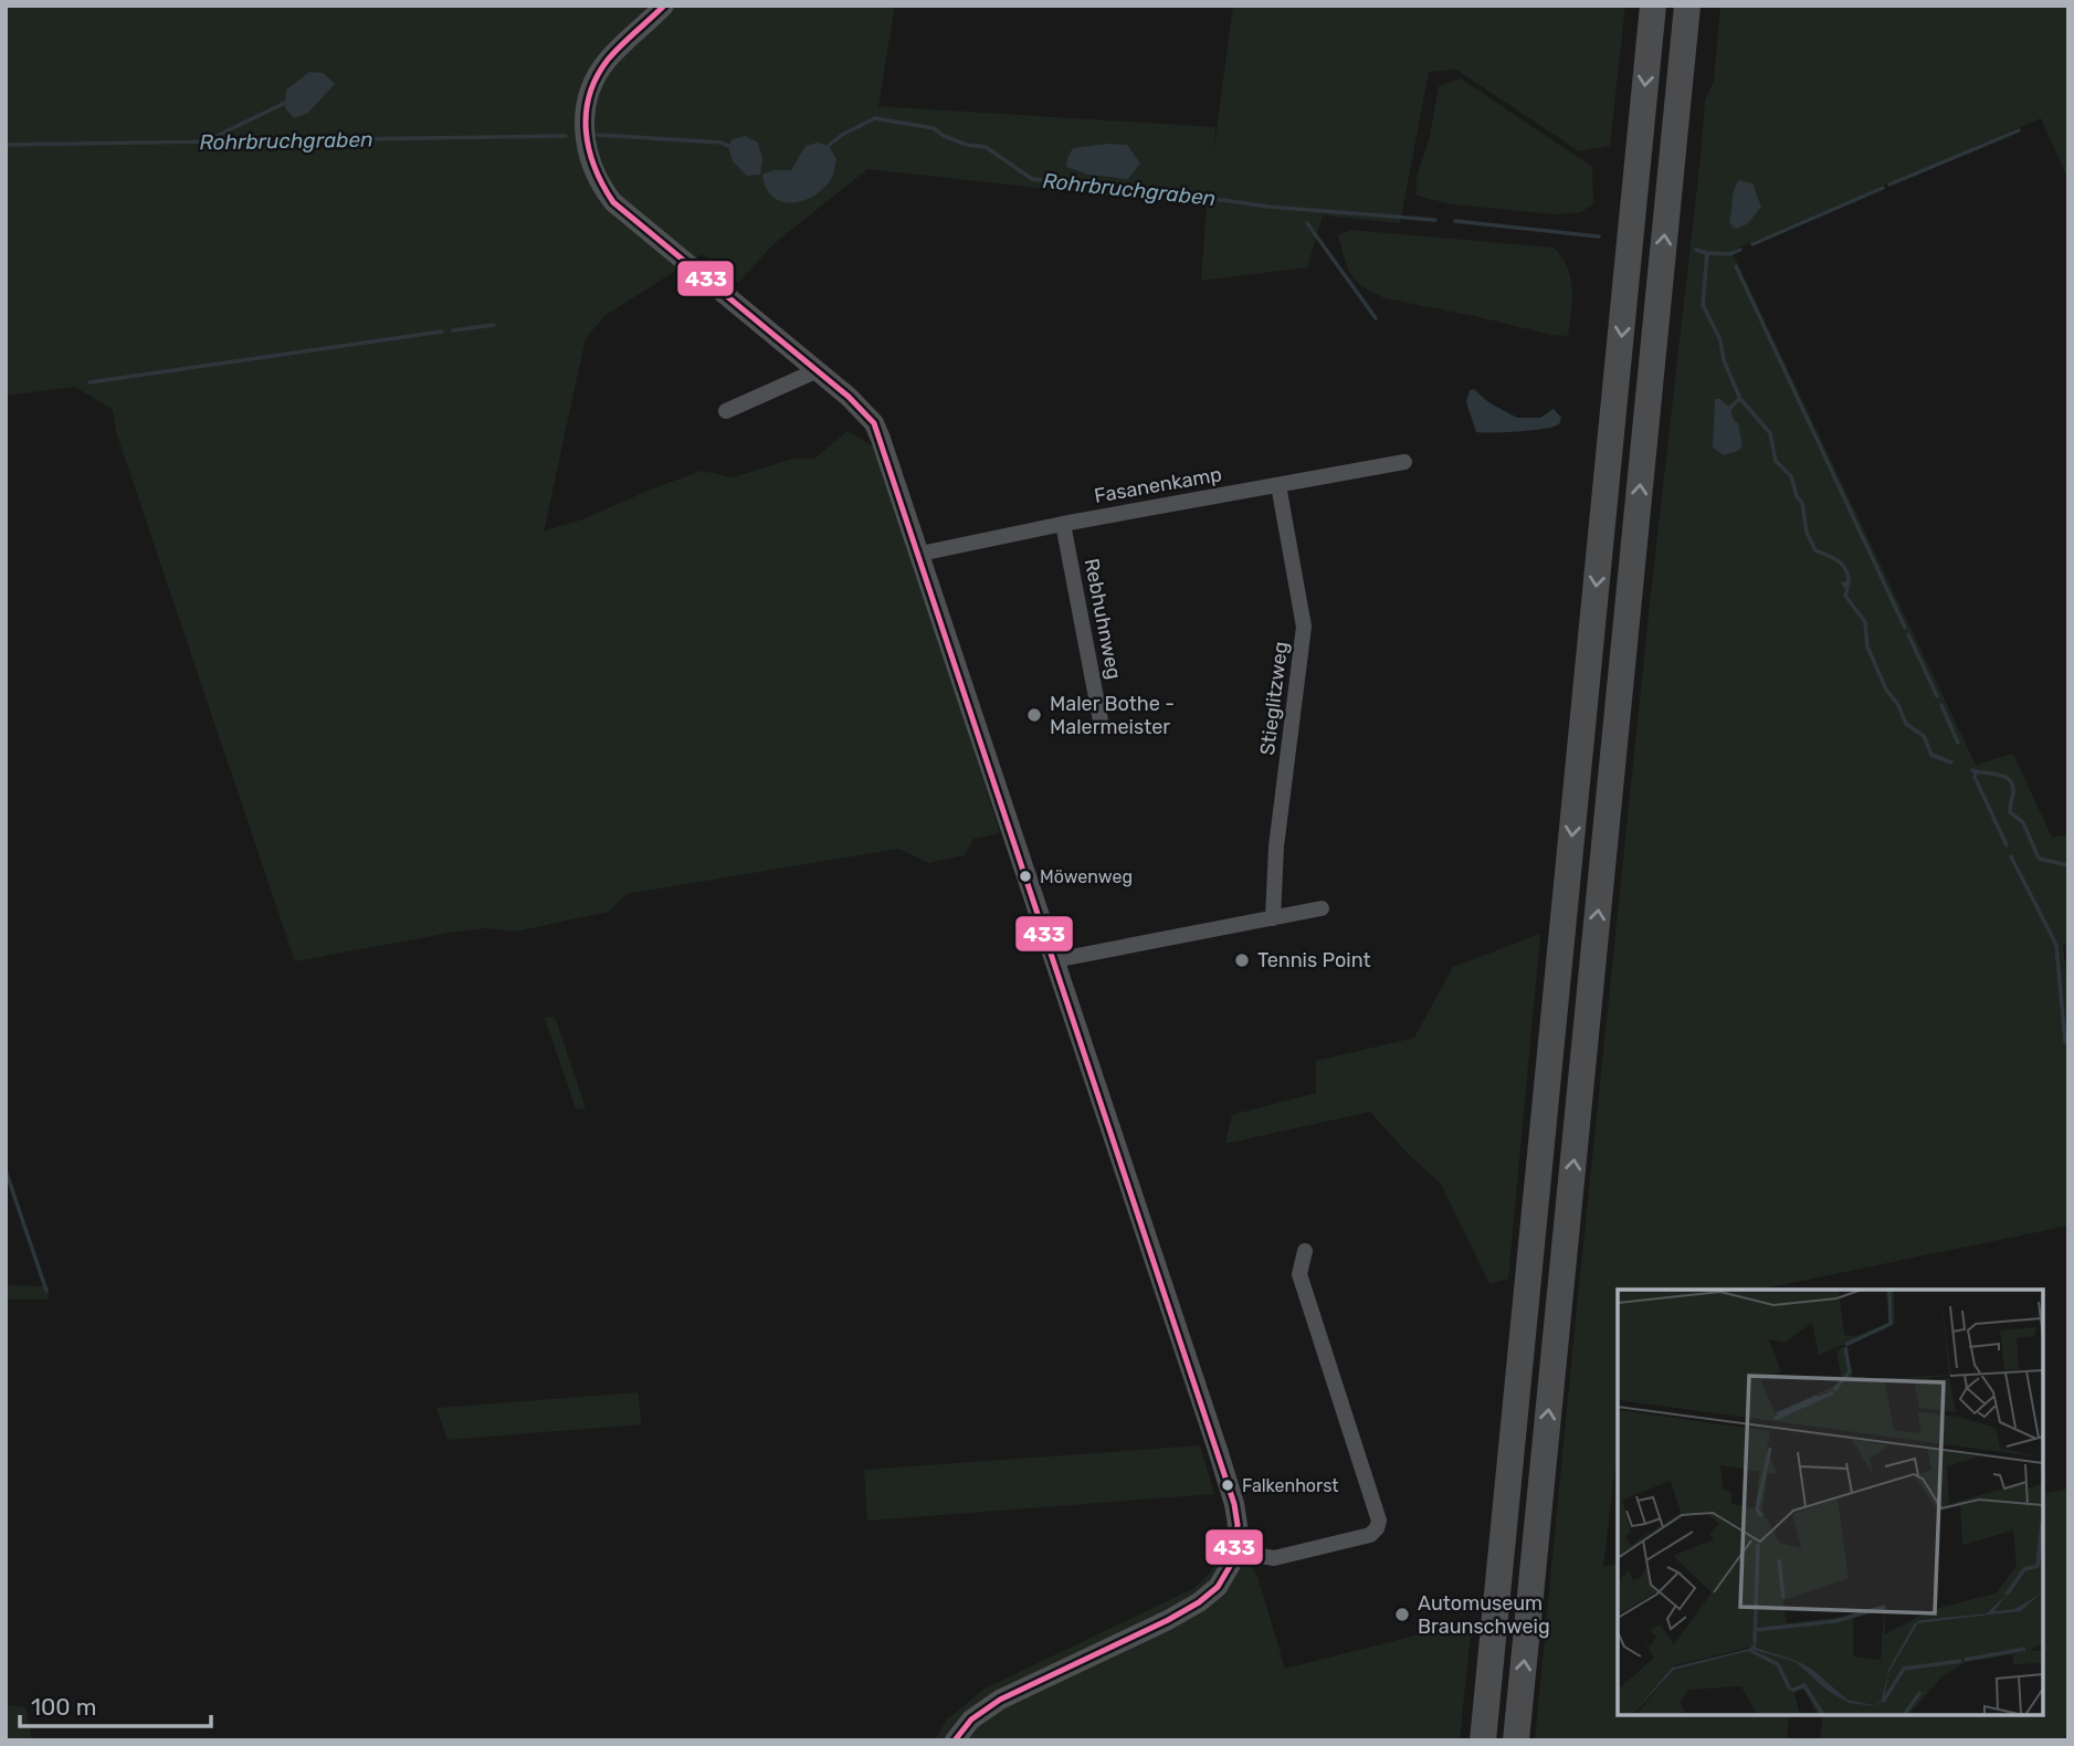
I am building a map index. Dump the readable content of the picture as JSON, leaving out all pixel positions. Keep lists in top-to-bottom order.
{
  "streets": {
    "street": ["Fasanenkamp", "Rebhuhnweg", "Stieglitzweg"]
  },
  "crossings": [
    ["Fasanenkamp", "Rebhuhnweg"],
    ["Fasanenkamp", "Stieglitzweg"]
  ],
  "water": ["Rohrbruchgraben"],
  "places": [
    "Maler Bothe - Malermeister",
    "Möwenweg",
    "Tennis Point",
    "Falkenhorst",
    "Automuseum Braunschweig"
  ],
  "lines": ["transit line 433"],
  "scale_bar": "100 m"
}
